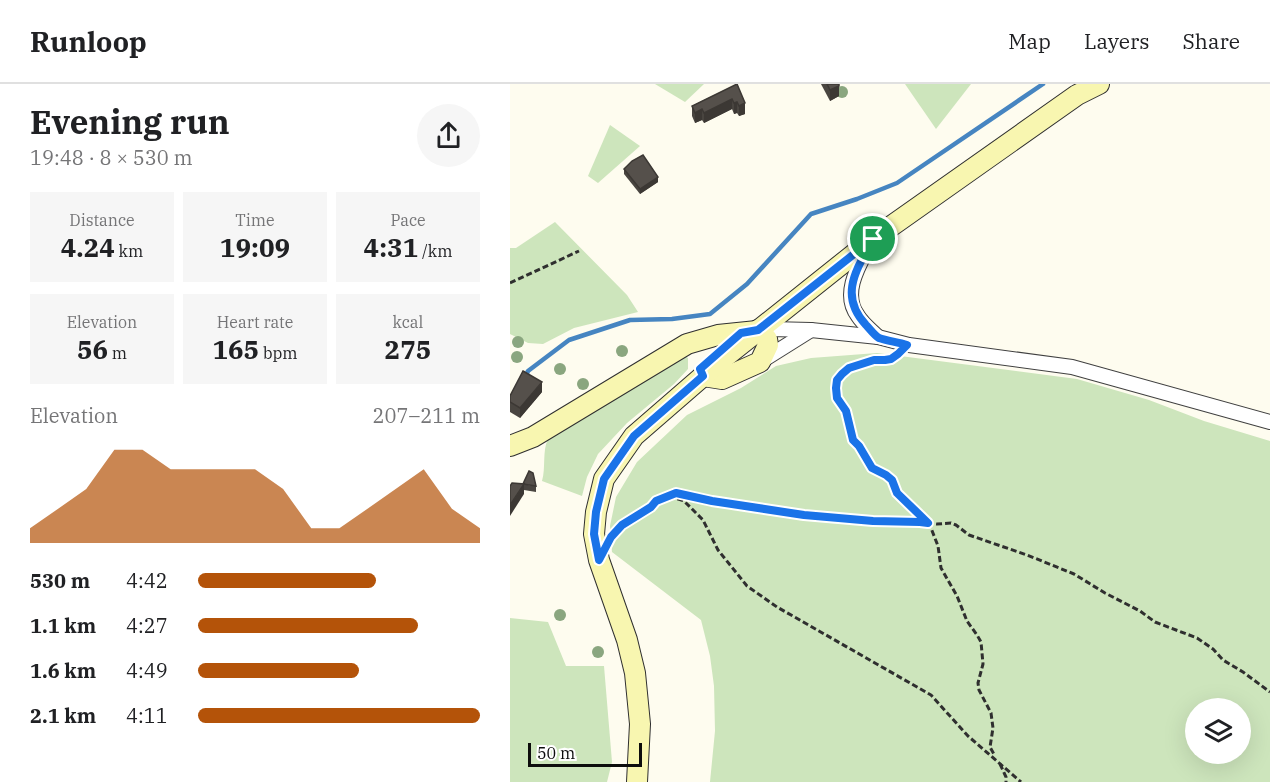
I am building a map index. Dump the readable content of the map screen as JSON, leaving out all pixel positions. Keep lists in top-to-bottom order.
{
  "scale_bar": "50 m",
  "page": {
    "header": "Runloop",
    "nav": ["Map", "Layers", "Share"],
    "heading": ["Evening run", "19:48 · 8 × 530 m"],
    "stats": [
      ["Distance", "4.24 km"],
      ["Time", "19:09"],
      ["Pace", "4:31 /km"],
      ["Elevation", "56 m"],
      ["Heart rate", "165 bpm"],
      ["kcal", "275"]
    ],
    "chart": ["Elevation", "207–211 m"],
    "list": [
      {
        "name": "530 m",
        "note": "4:42"
      },
      {
        "name": "1.1 km",
        "note": "4:27"
      },
      {
        "name": "1.6 km",
        "note": "4:49"
      },
      {
        "name": "2.1 km",
        "note": "4:11"
      }
    ],
    "scale": "50 m"
  }
}
